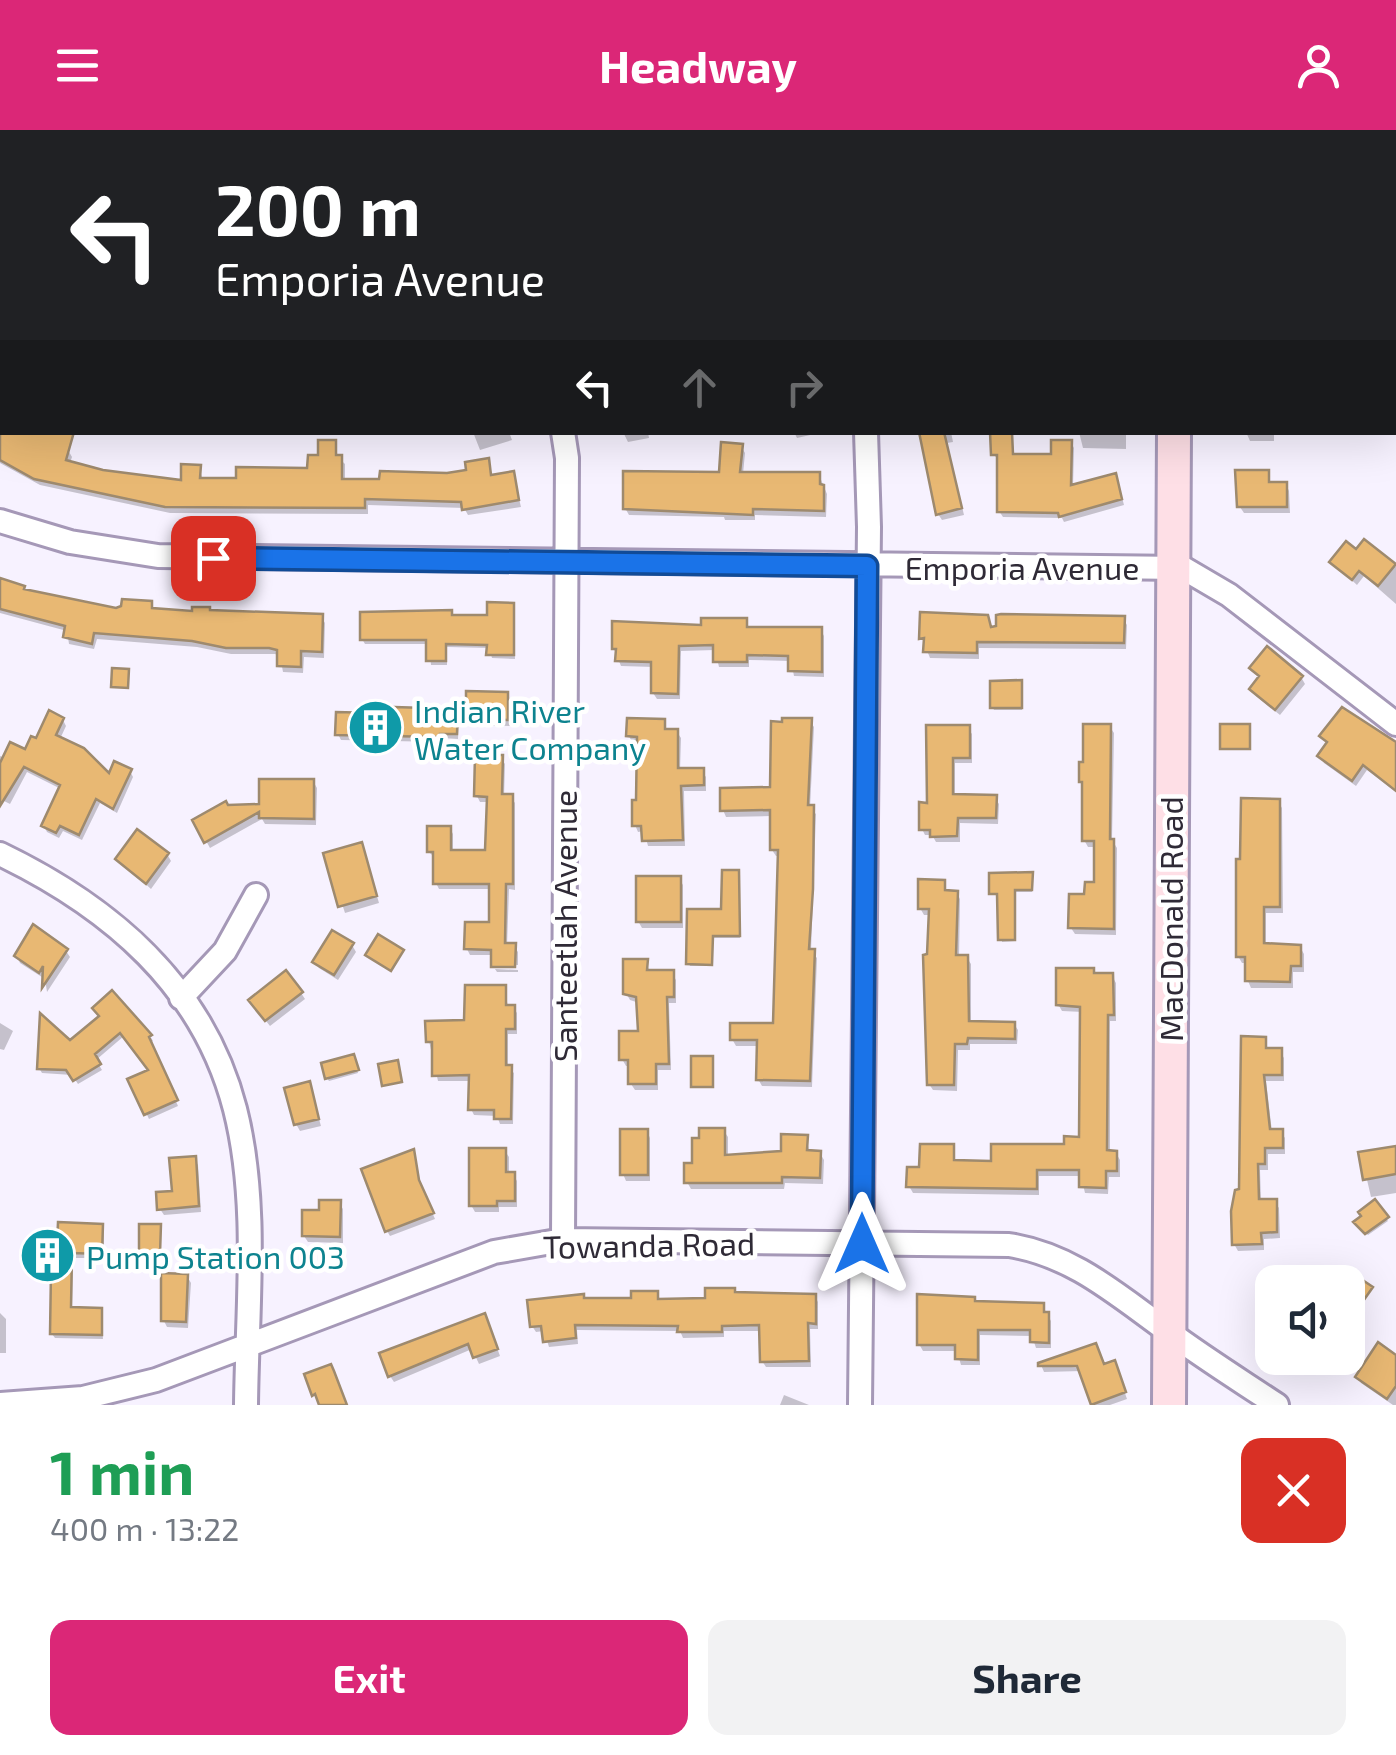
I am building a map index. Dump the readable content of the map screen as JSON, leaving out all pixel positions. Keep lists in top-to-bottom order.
{
  "streets": {
    "street": [
      "Emporia Avenue",
      "MacDonald Road",
      "Santeetlah Avenue",
      "Towanda Road"
    ]
  },
  "crossings": [
    ["Emporia Avenue", "MacDonald Road"],
    ["Emporia Avenue", "Santeetlah Avenue"],
    ["MacDonald Road", "Towanda Road"],
    ["Santeetlah Avenue", "Towanda Road"]
  ],
  "places": {
    "building": ["Indian River Water Company", "Pump Station 003"]
  },
  "page": {
    "header": "Headway",
    "turn": ["200 m", "Emporia Avenue"],
    "heading": ["1 min", "400 m · 13:22"],
    "buttons": ["Exit", "Share"]
  }
}
